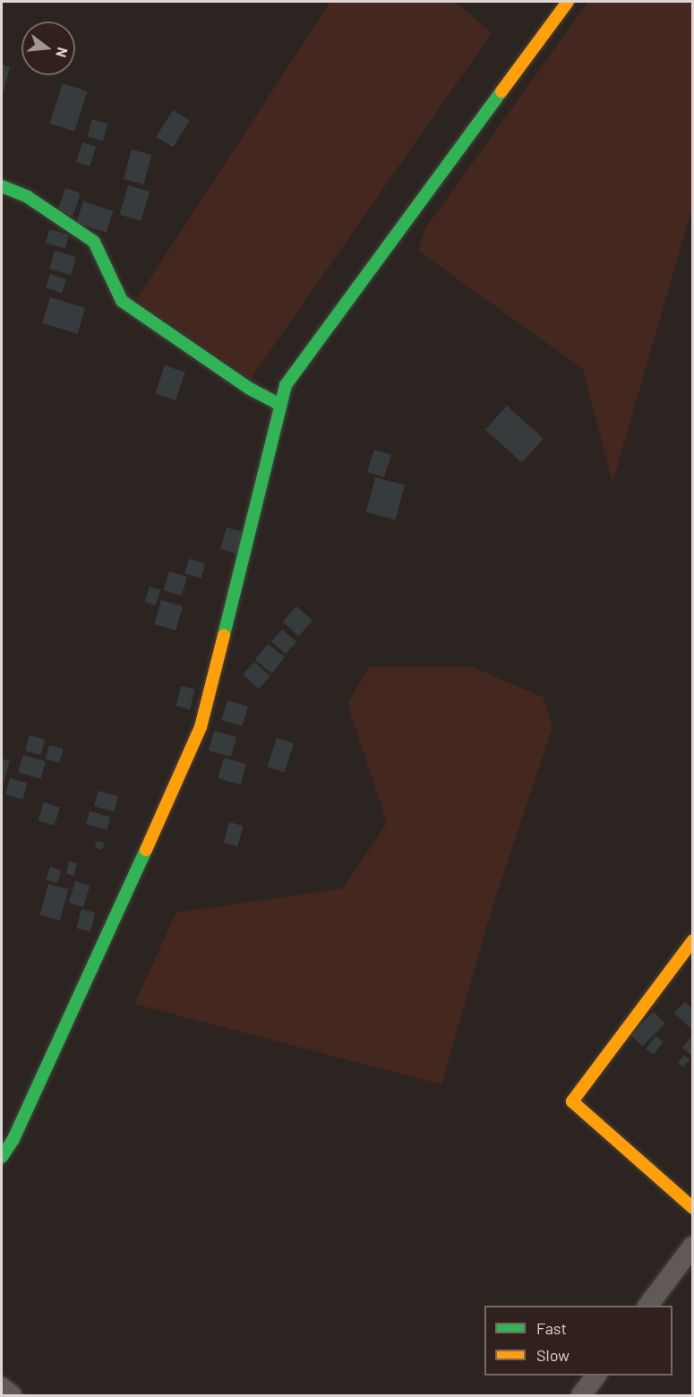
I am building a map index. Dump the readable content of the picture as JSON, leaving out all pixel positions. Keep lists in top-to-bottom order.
{
  "legend": ["Fast", "Slow"],
  "north": "right"
}
